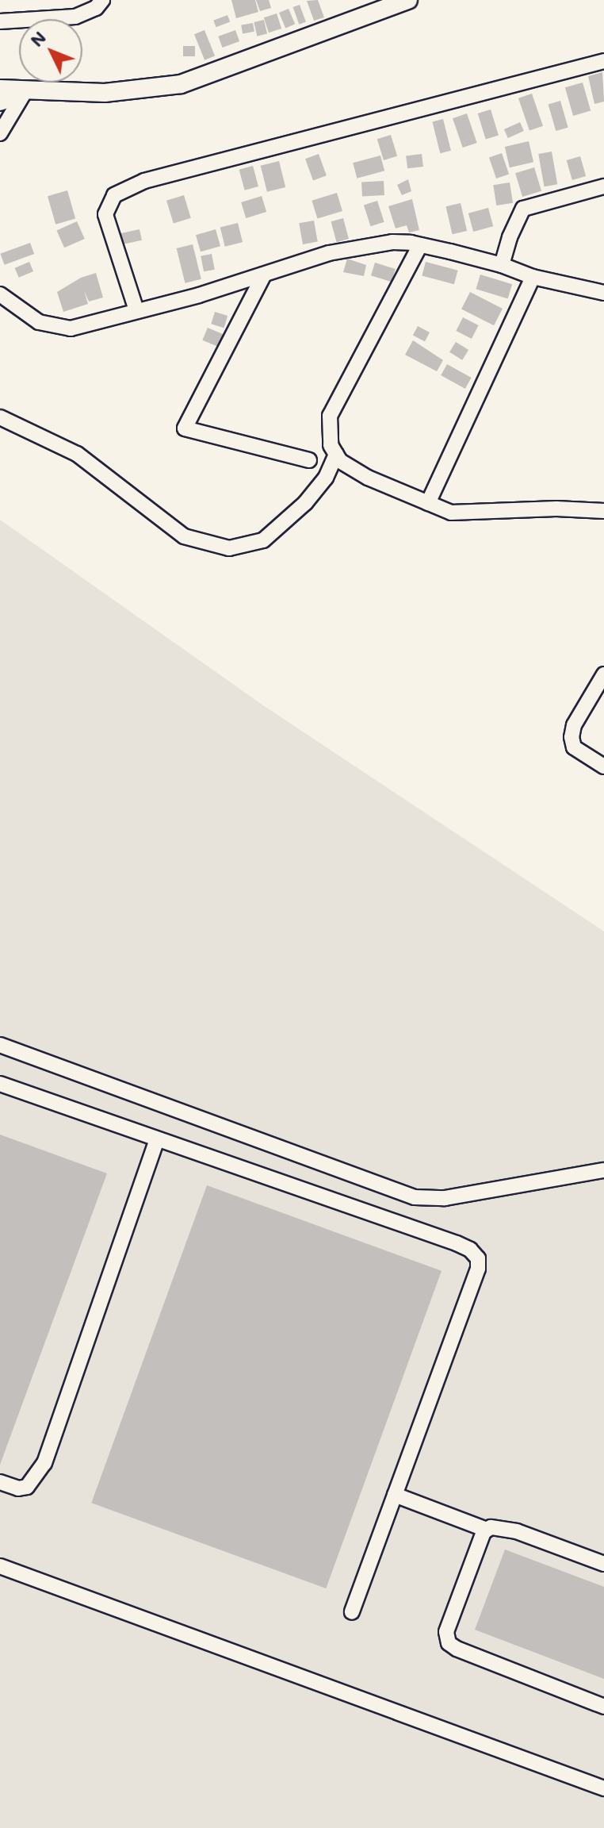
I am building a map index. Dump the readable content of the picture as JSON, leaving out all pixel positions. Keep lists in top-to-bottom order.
{
  "north": "top left"
}
